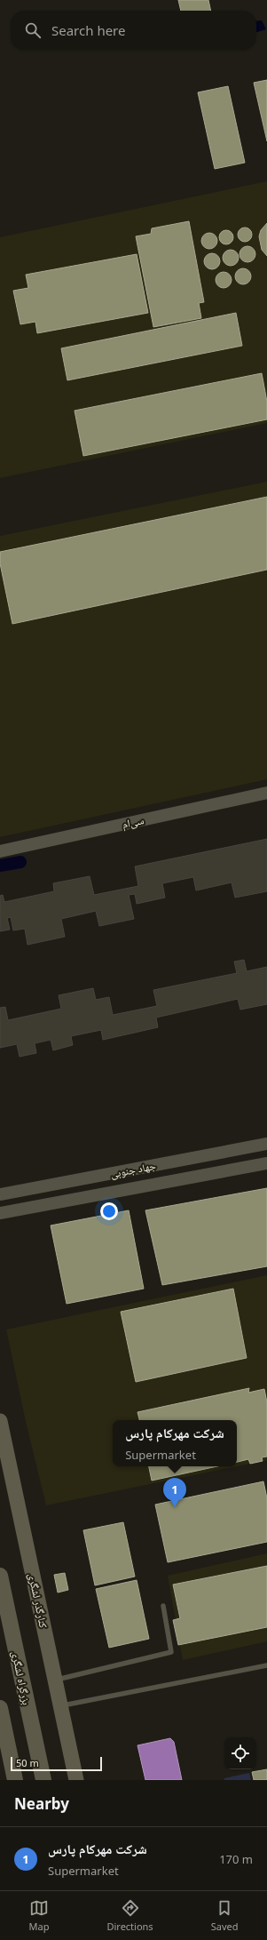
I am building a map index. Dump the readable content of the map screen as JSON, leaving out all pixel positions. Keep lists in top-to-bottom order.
{
  "streets": {
    "highway": ["بزرگراه لشگری"],
    "main road": ["کنارگذر لشگری"],
    "street": ["سی‌ام", "جهاد جنوبی"]
  },
  "scale_bar": "50 m",
  "page": {
    "search": "Search here",
    "popup": ["شرکت مهرکام پارس", "Supermarket"],
    "pins": "1",
    "scale": "50 m",
    "heading": "Nearby",
    "list": [
      {
        "mark": "1",
        "name": "شرکت مهرکام پارس",
        "note": "Supermarket",
        "value": "170 m"
      }
    ],
    "nav": ["Map", "Directions", "Saved"]
  }
}
